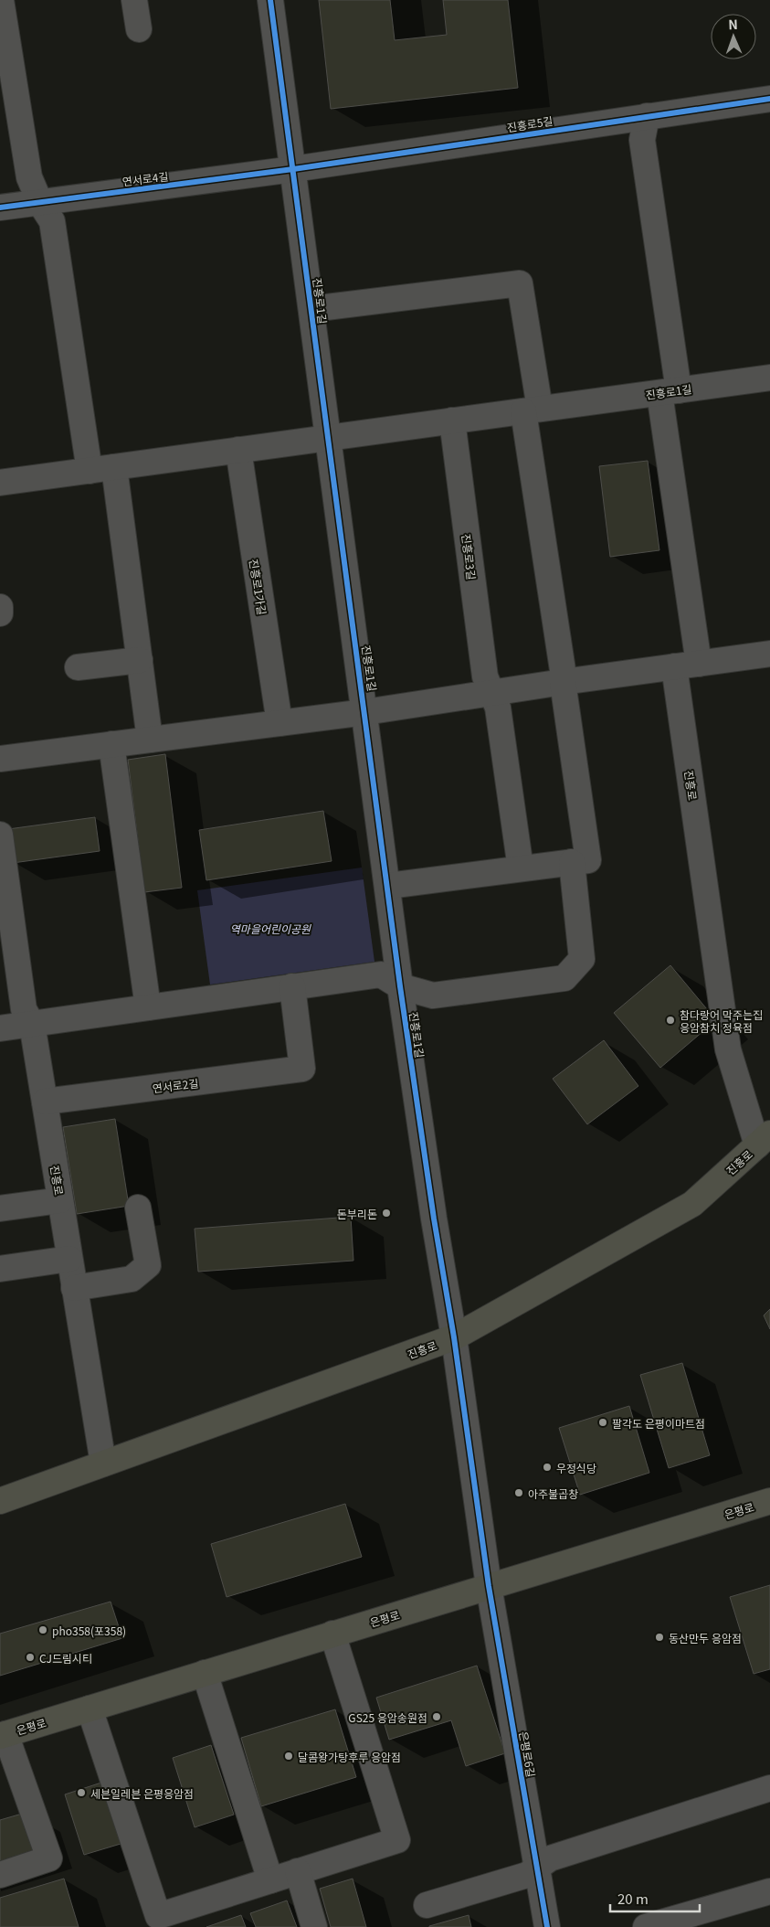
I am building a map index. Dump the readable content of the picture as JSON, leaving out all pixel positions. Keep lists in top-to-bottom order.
{
  "streets": {
    "main road": ["진흥로", "은평로"],
    "street": [
      "진흥로5길",
      "연서로4길",
      "진흥로1길",
      "진흥로3길",
      "진흥로1가길",
      "연서로2길",
      "은평로6길"
    ]
  },
  "crossings": [
    ["진흥로5길", "연서로4길"],
    ["진흥로5길", "진흥로1길"],
    ["연서로4길", "진흥로1길"],
    ["진흥로1길", "진흥로3길"],
    ["진흥로1길", "진흥로"],
    ["진흥로1길", "은평로"],
    ["진흥로1길", "은평로6길"],
    ["진흥로", "연서로2길"],
    ["은평로", "은평로6길"]
  ],
  "parks": ["역마을어린이공원"],
  "places": [
    "참다랑어 막주는집 응암참치 정육점",
    "돈부리돈",
    "팔각도 은평이마트점",
    "우정식당",
    "아주불곱창",
    "pho358(포358)",
    "동산만두 응암점",
    "CJ드림시티",
    "GS25 응암송원점",
    "달콤왕가탕후루 응암점",
    "세븐일레븐 은평응암점"
  ],
  "scale_bar": "20 m",
  "north": "top"
}
